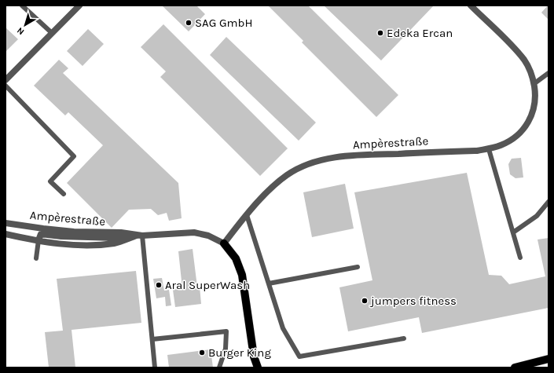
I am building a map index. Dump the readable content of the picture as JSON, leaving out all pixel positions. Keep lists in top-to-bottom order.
{
  "streets": {
    "street": ["Ampèrestraße"]
  },
  "places": [
    "SAG GmbH",
    "Edeka Ercan",
    "Aral SuperWash",
    "jumpers fitness",
    "Burger King"
  ],
  "north": "bottom left"
}
